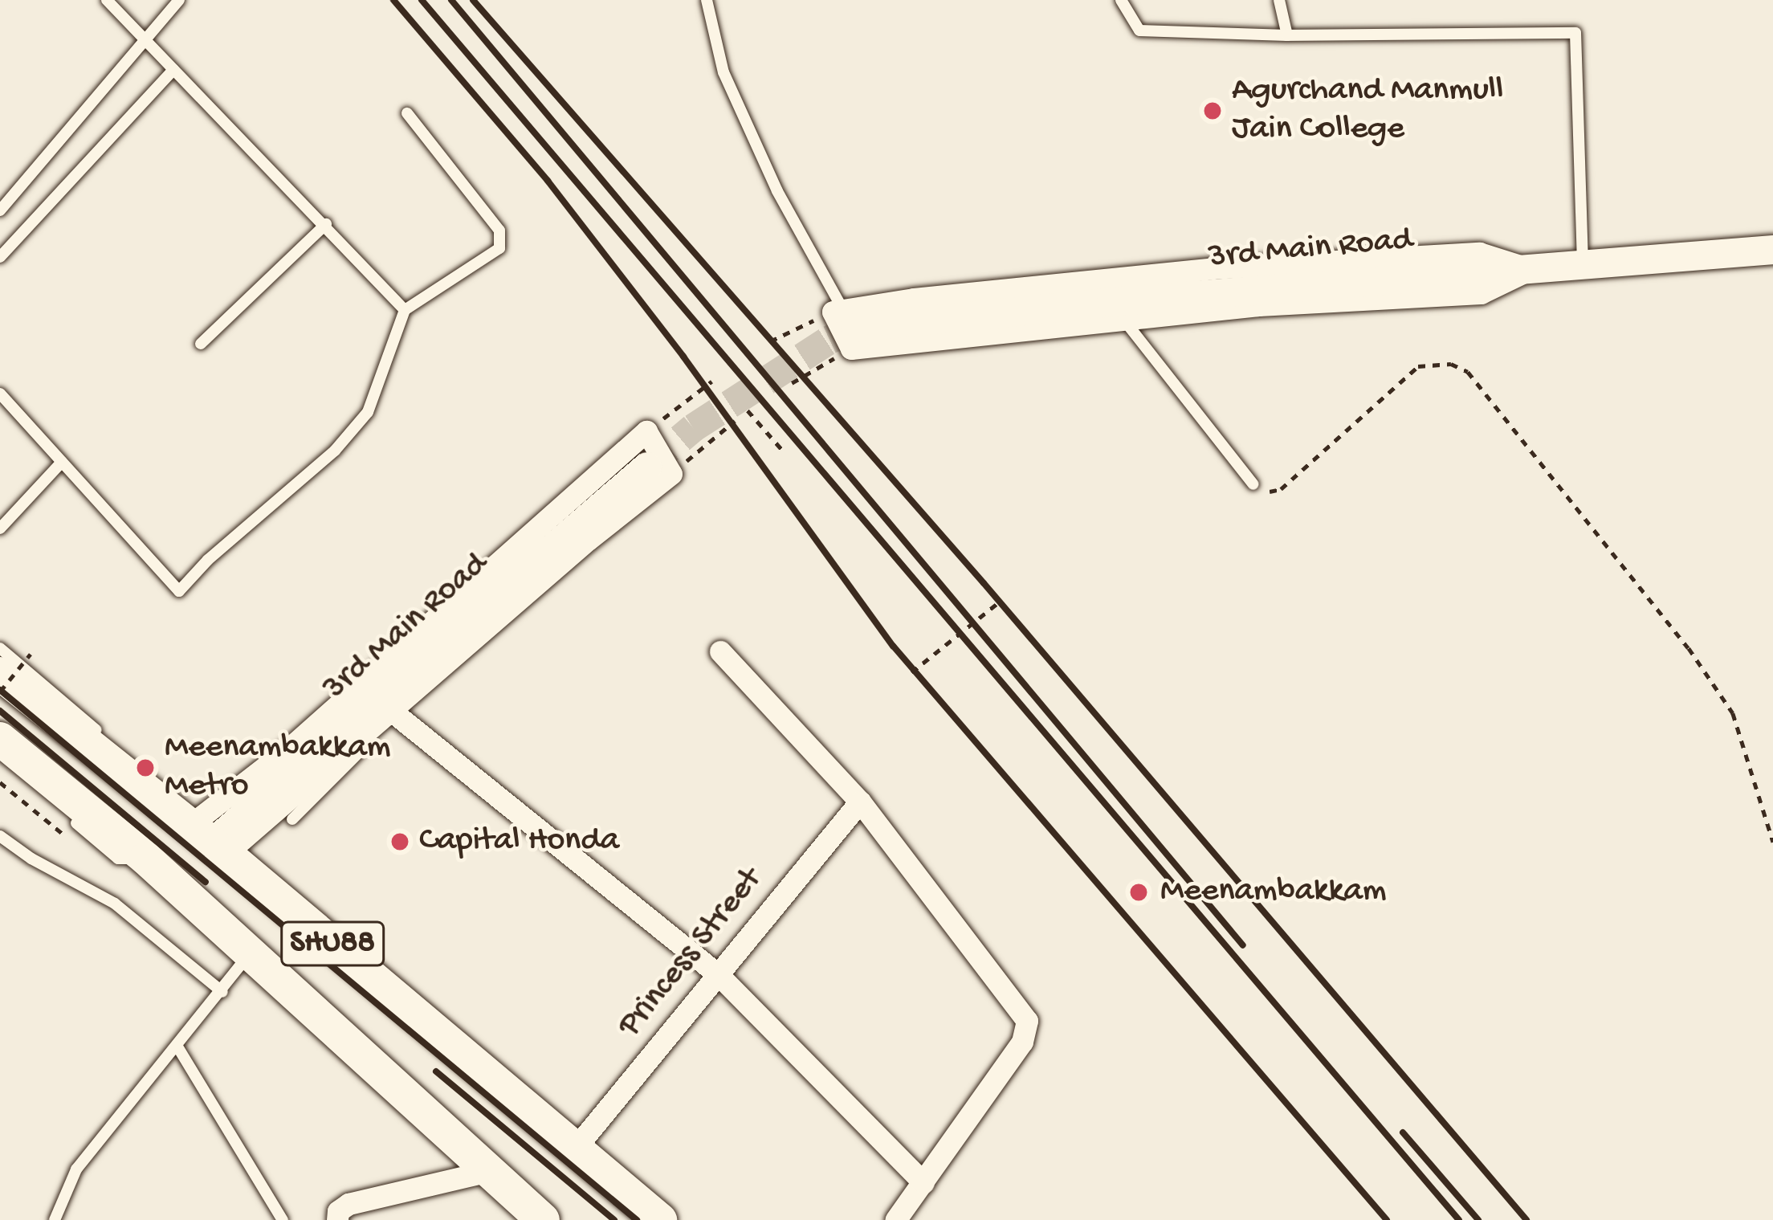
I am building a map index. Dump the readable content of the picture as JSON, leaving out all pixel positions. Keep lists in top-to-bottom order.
{
  "streets": {
    "main road": ["SHU88"],
    "street": ["3rd Main Road", "Princess Street"]
  },
  "crossings": [
    ["3rd Main Road", "SHU88"],
    ["SHU88", "Princess Street"]
  ],
  "places": [
    "Agurchand Manmull Jain College",
    "Meenambakkam Metro",
    "Capital Honda",
    "Meenambakkam"
  ]
}
